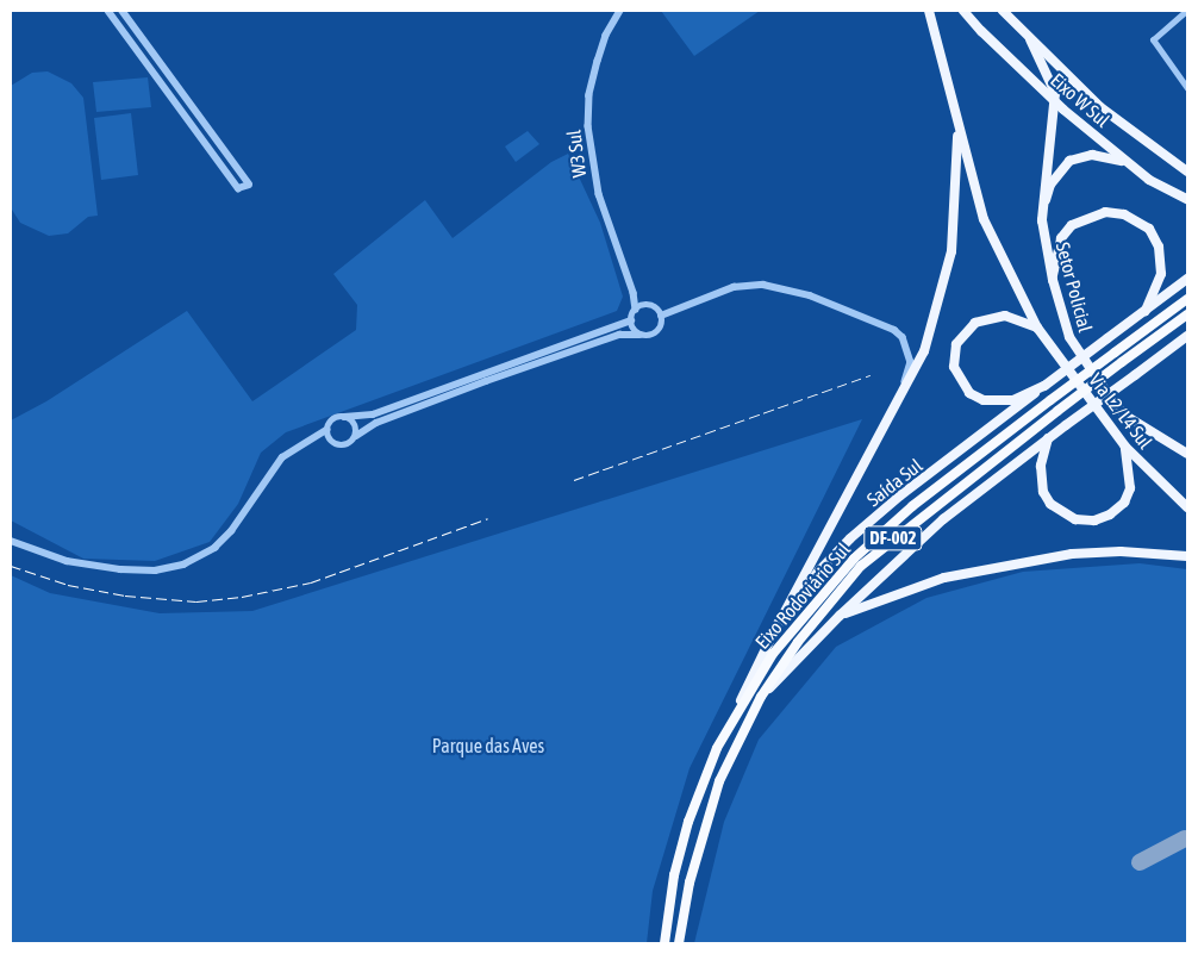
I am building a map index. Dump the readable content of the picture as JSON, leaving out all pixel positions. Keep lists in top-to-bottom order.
{
  "streets": {
    "highway": ["DF-002", "Eixo Rodoviário Sul"],
    "main road": [
      "Eixo W Sul",
      "Setor Policial",
      "Via L2/L4 Sul",
      "Saída Sul"
    ],
    "street": ["W3 Sul"]
  },
  "crossings": [
    ["Saída Sul", "Eixo Rodoviário Sul"]
  ],
  "parks": ["Parque das Aves"]
}
